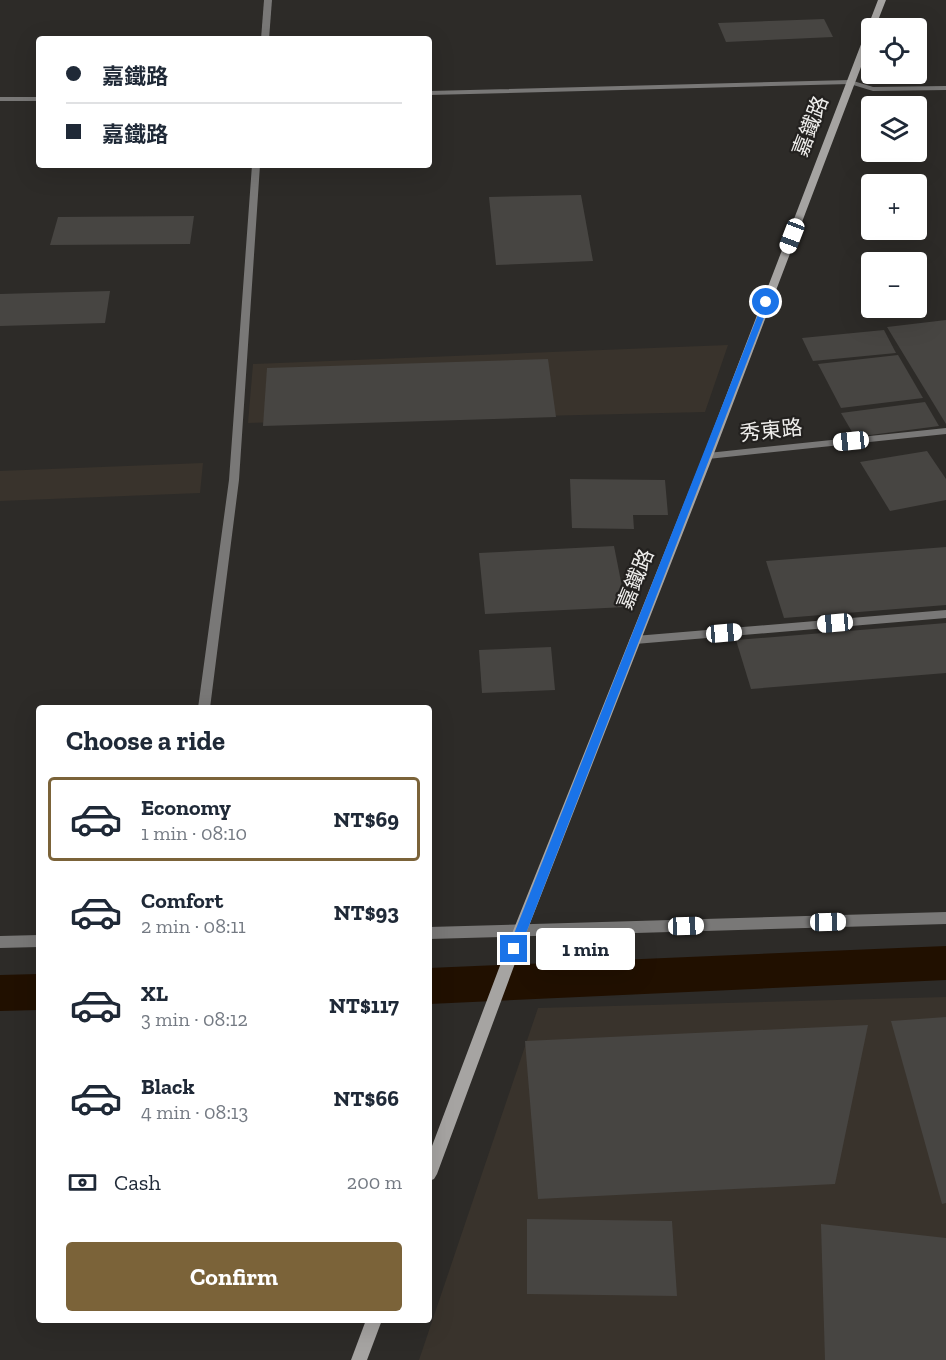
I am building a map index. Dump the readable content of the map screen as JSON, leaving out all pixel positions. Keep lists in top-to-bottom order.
{
  "streets": {
    "street": ["嘉鐵路"],
    "lane": ["秀東路"]
  },
  "crossings": [
    ["嘉鐵路", "秀東路"]
  ],
  "page": {
    "map_buttons": ["+", "−"],
    "banner": ["嘉鐵路", "嘉鐵路"],
    "heading": "Choose a ride",
    "list": [
      {
        "name": "Economy",
        "note": "1 min · 08:10",
        "value": "NT$69"
      },
      {
        "name": "Comfort",
        "note": "2 min · 08:11",
        "value": "NT$93"
      },
      {
        "name": "XL",
        "note": "3 min · 08:12",
        "value": "NT$117"
      },
      {
        "name": "Black",
        "note": "4 min · 08:13",
        "value": "NT$66"
      }
    ],
    "bubble": "1 min",
    "pay": ["Cash", "200 m"],
    "buttons": "Confirm"
  }
}
